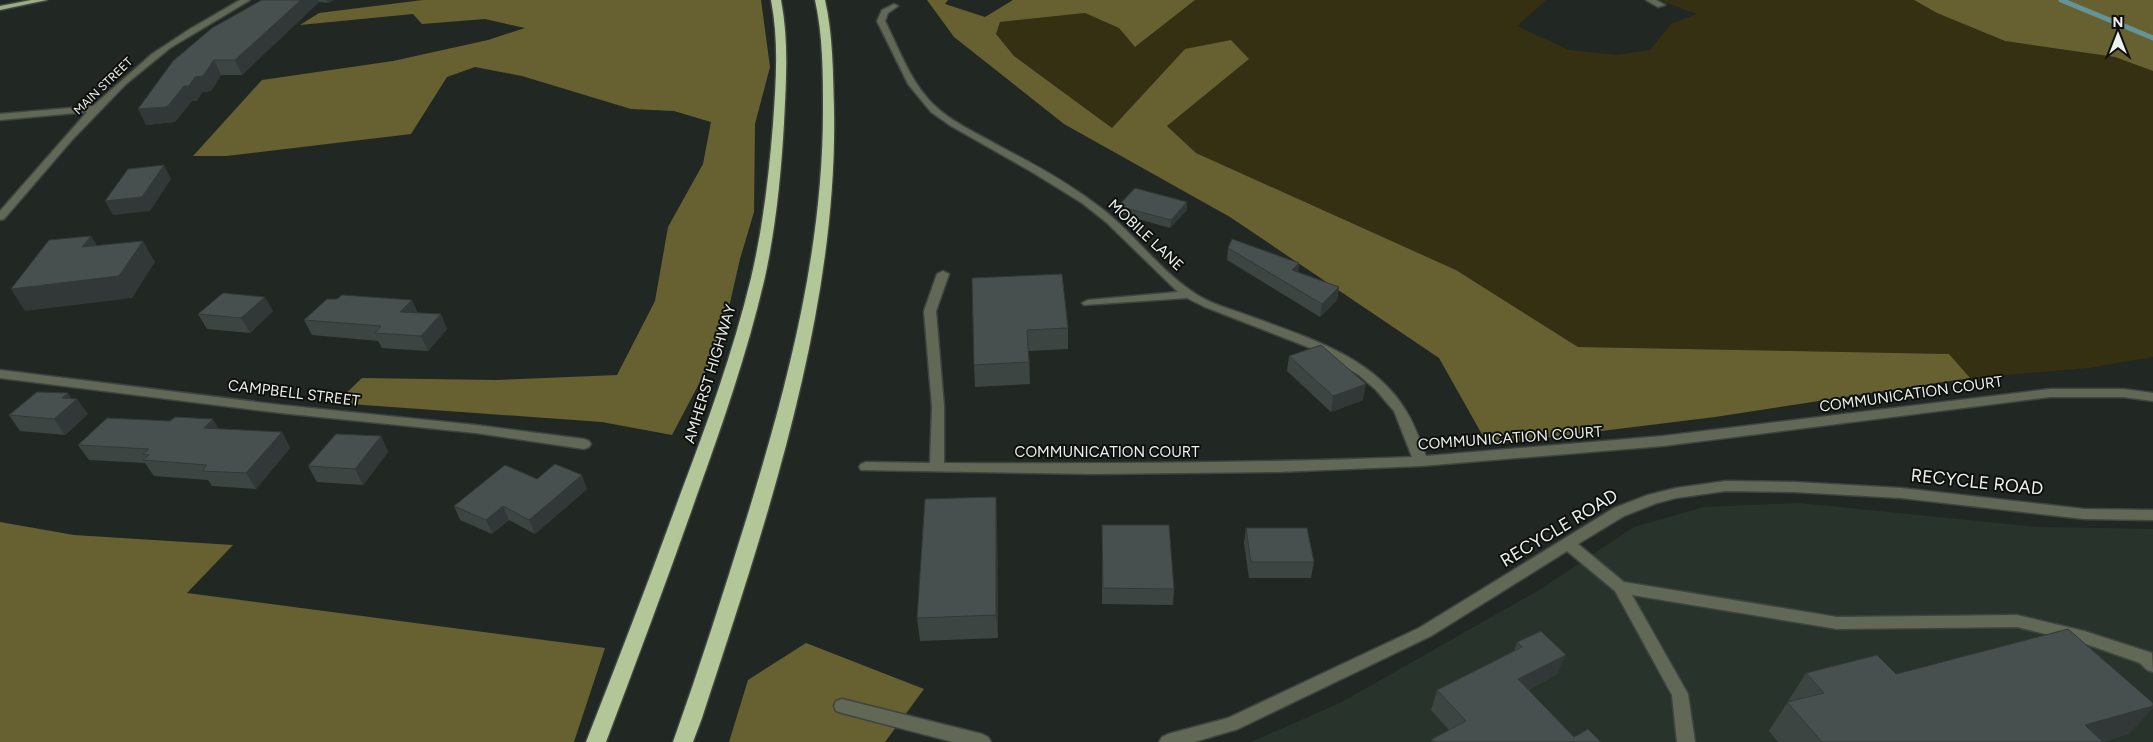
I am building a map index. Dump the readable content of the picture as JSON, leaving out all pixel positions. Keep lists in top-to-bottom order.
{
  "streets": {
    "highway": ["AMHERST HIGHWAY"],
    "street": [
      "MAIN STREET",
      "MOBILE LANE",
      "CAMPBELL STREET",
      "COMMUNICATION COURT",
      "RECYCLE ROAD"
    ]
  },
  "crossings": [
    ["MOBILE LANE", "COMMUNICATION COURT"]
  ],
  "north": "top"
}
